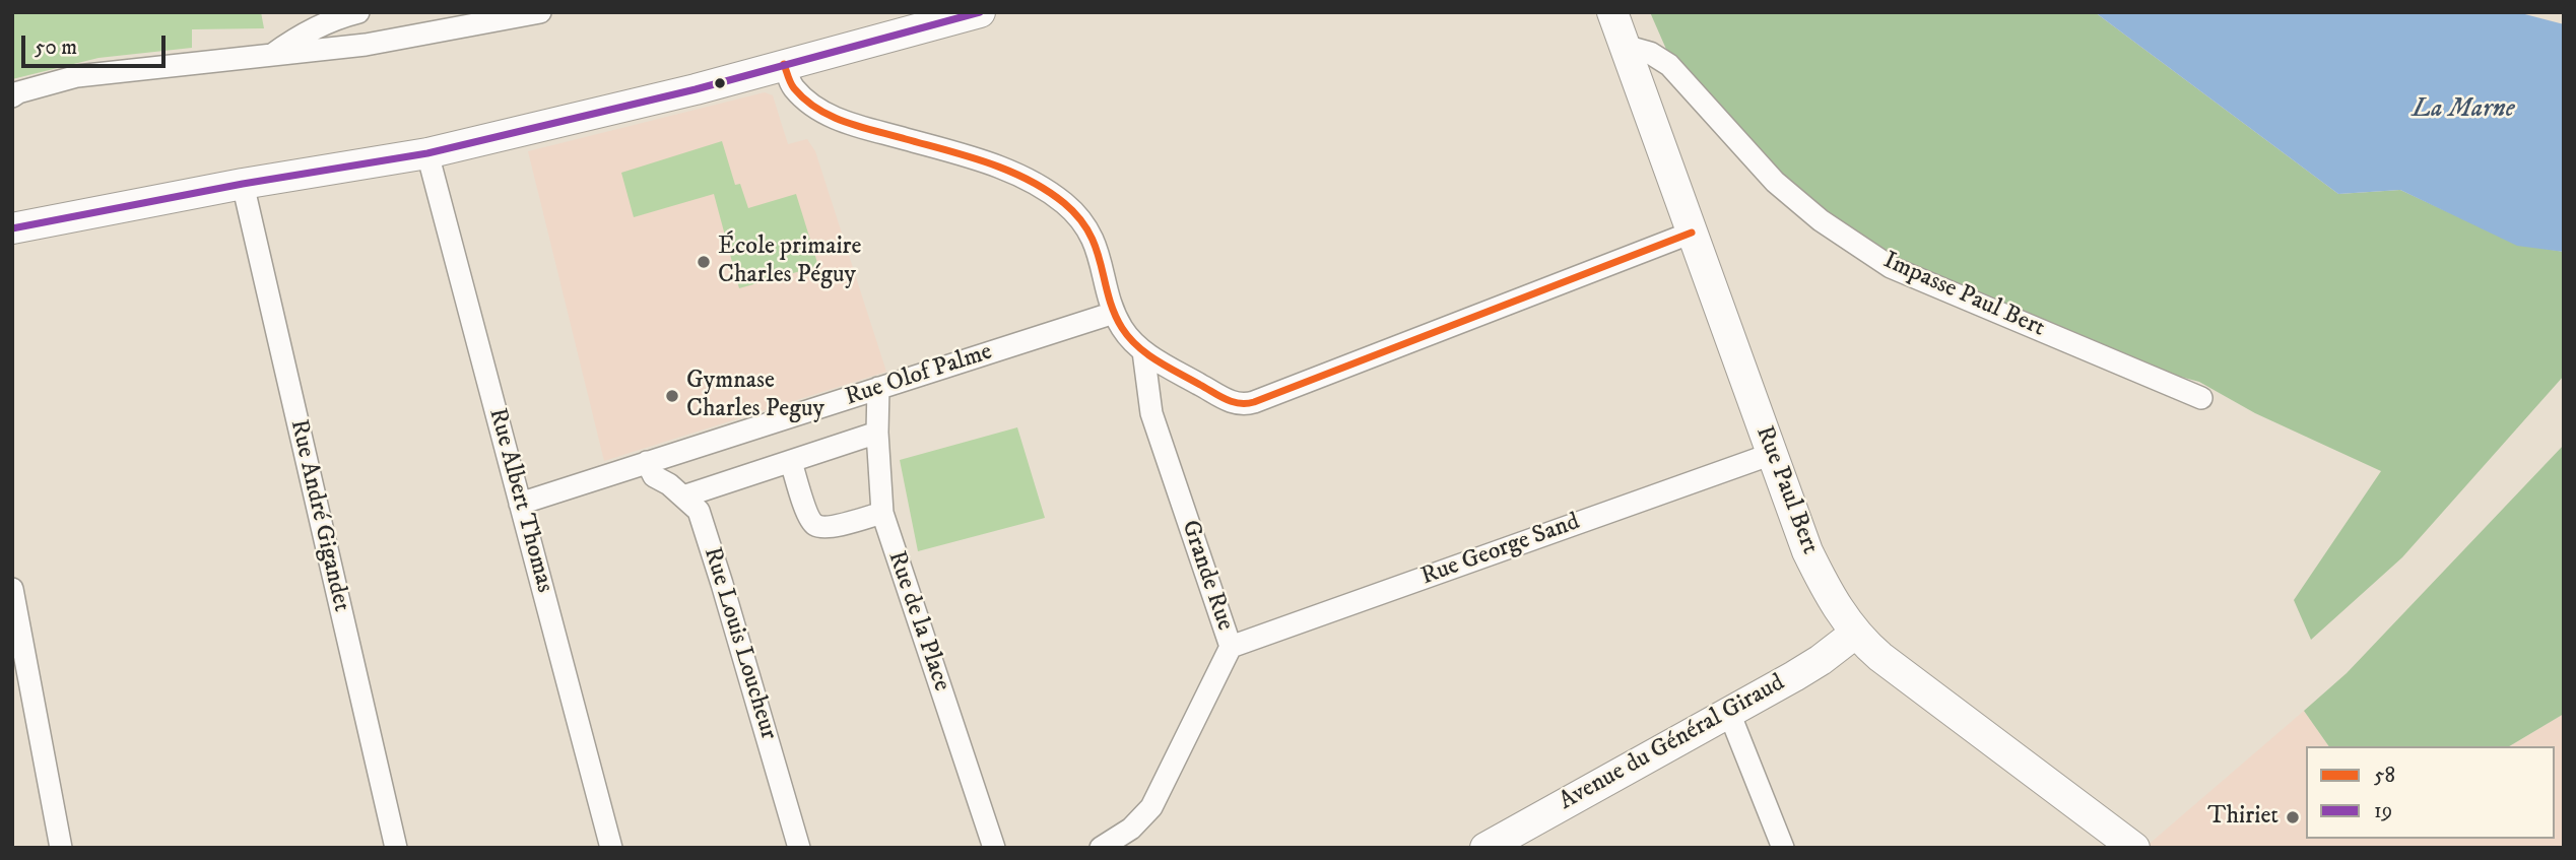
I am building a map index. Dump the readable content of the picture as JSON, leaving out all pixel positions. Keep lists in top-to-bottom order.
{
  "streets": {
    "main road": ["Rue Paul Bert", "Avenue du Général Giraud"],
    "street": [
      "Impasse Paul Bert",
      "Rue Olof Palme",
      "Rue Albert Thomas",
      "Rue André Gigandet",
      "Rue George Sand",
      "Grande Rue",
      "Rue de la Place",
      "Rue Louis Loucheur"
    ]
  },
  "crossings": [
    ["Impasse Paul Bert", "Rue Paul Bert"],
    ["Rue Olof Palme", "Rue Albert Thomas"],
    ["Rue Olof Palme", "Rue de la Place"],
    ["Rue Olof Palme", "Rue Louis Loucheur"],
    ["Rue Paul Bert", "Rue George Sand"],
    ["Rue Paul Bert", "Avenue du Général Giraud"],
    ["Rue George Sand", "Grande Rue"]
  ],
  "water": ["La Marne"],
  "places": ["École primaire Charles Péguy", "Gymnase Charles Peguy", "Thiriet"],
  "lines": ["transit line 19", "transit line 58"],
  "legend": ["58", "19"],
  "scale_bar": "50 m"
}
